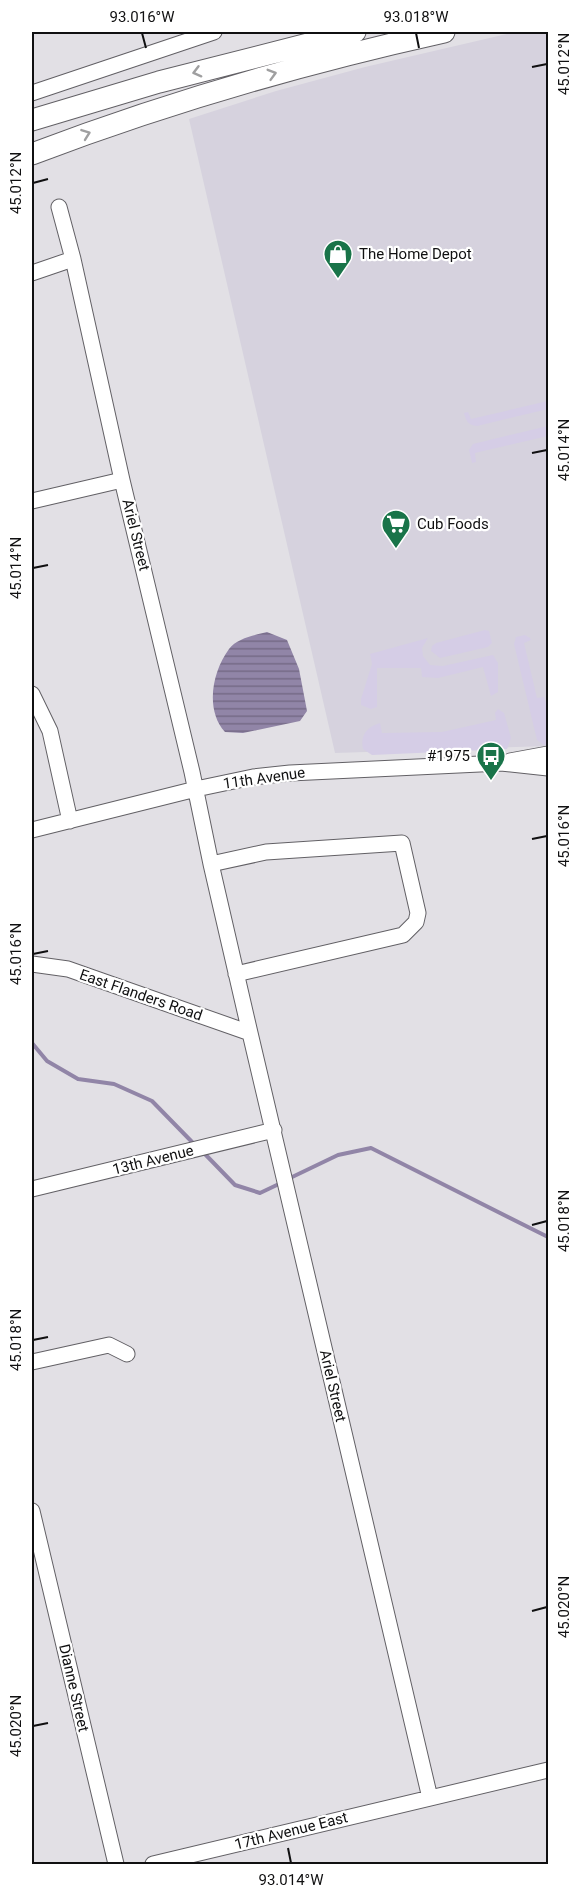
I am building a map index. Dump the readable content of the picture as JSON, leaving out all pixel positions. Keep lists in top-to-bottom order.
{
  "streets": {
    "street": [
      "Ariel Street",
      "11th Avenue",
      "East Flanders Road",
      "13th Avenue",
      "Dianne Street",
      "17th Avenue East"
    ]
  },
  "crossings": [
    ["Ariel Street", "11th Avenue"],
    ["Ariel Street", "East Flanders Road"],
    ["Ariel Street", "13th Avenue"],
    ["Ariel Street", "17th Avenue East"]
  ],
  "places": {
    "shop": ["The Home Depot"],
    "supermarket": ["Cub Foods"],
    "bus stop": ["#1975"]
  },
  "coordinates": [
    "93.016°W",
    "93.018°W",
    "45.012°N",
    "45.014°N",
    "45.016°N",
    "45.018°N",
    "45.020°N",
    "93.014°W"
  ]
}
